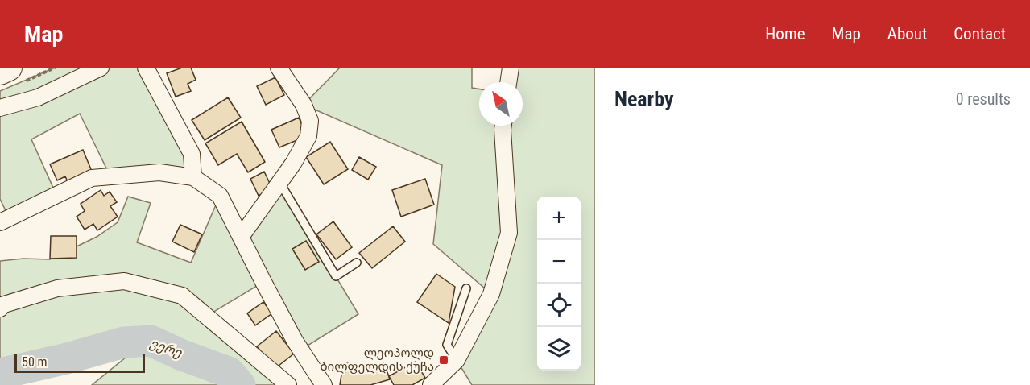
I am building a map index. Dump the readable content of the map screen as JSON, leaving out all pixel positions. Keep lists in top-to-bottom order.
{
  "water": ["ვერე"],
  "places": {
    "transit": ["ლეოპოლდ ბილფელდის ქუჩა"]
  },
  "scale_bar": "50 m",
  "north": "top left",
  "page": {
    "header": "Map",
    "nav": [
      "Home",
      "Map",
      "About",
      "Contact"
    ],
    "heading": ["Nearby", "0 results"],
    "map_buttons": ["+", "−"],
    "scale": "50 m"
  }
}
